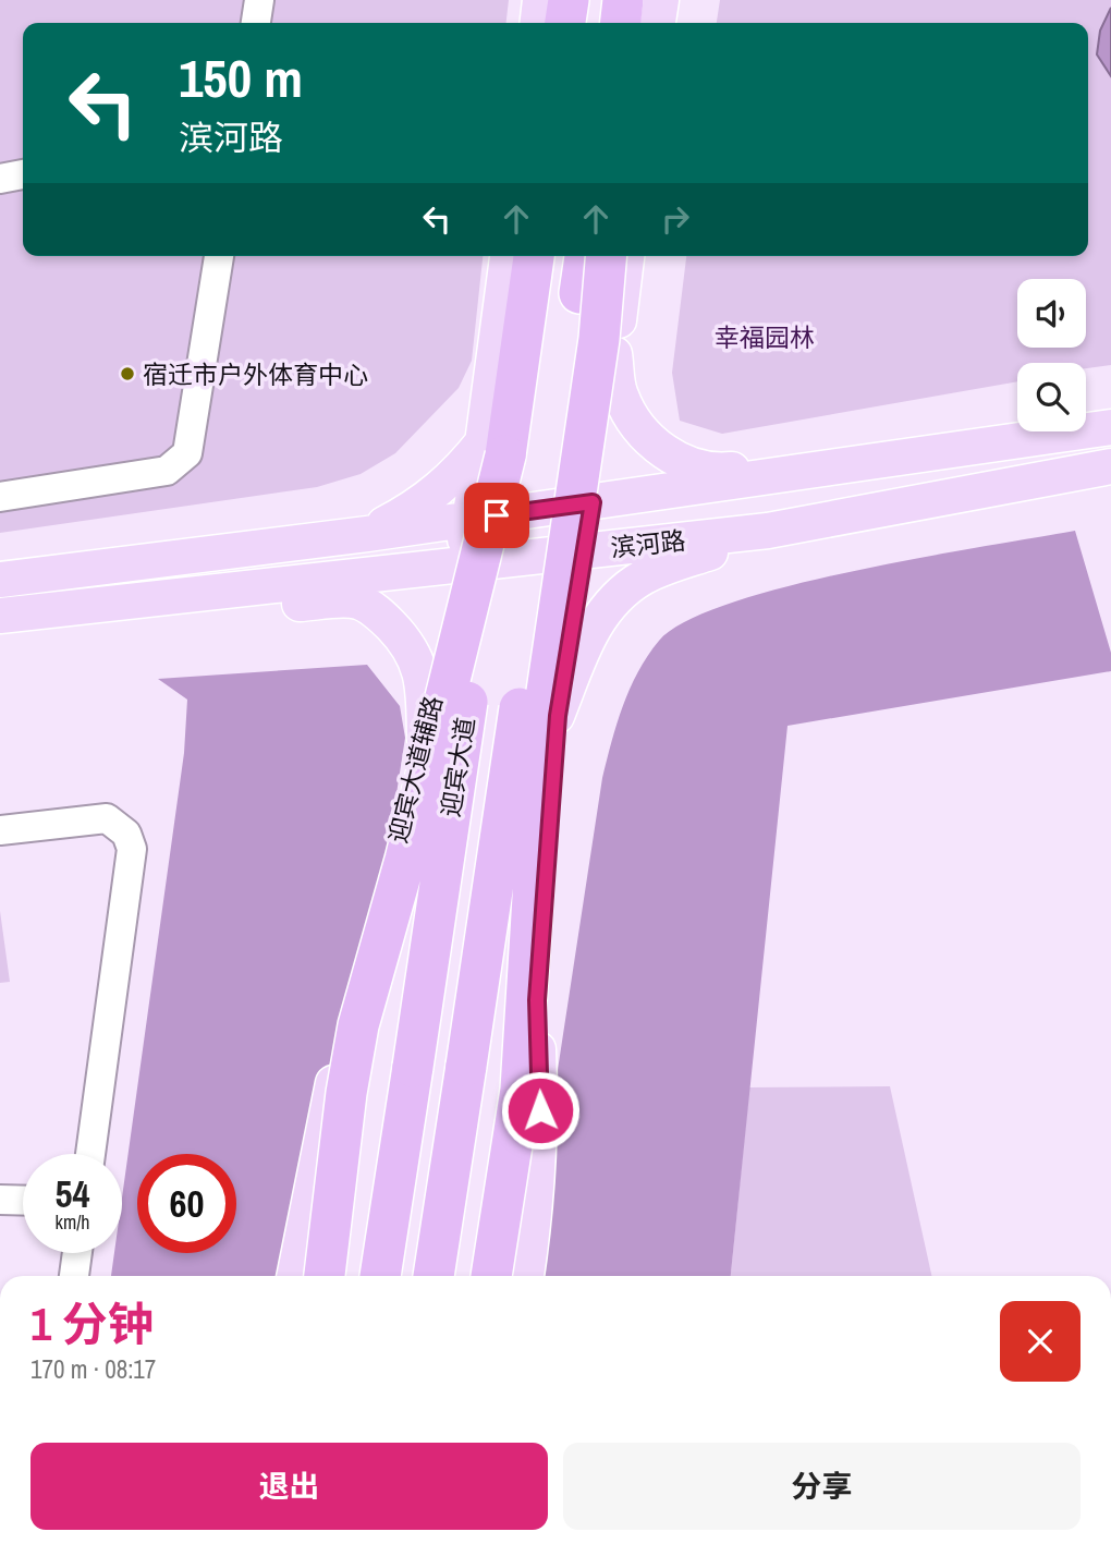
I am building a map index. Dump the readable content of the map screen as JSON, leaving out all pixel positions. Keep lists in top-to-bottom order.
{
  "streets": {
    "highway": ["迎宾大道"],
    "main road": ["滨河路", "迎宾大道辅路"]
  },
  "crossings": [
    ["滨河路", "迎宾大道辅路"],
    ["迎宾大道", "迎宾大道辅路"]
  ],
  "parks": ["幸福园林"],
  "places": ["宿迁市户外体育中心"],
  "page": {
    "turn": ["150 m", "滨河路"],
    "speed": "54 km/h",
    "limit": "60",
    "heading": ["1 分钟", "170 m · 08:17"],
    "buttons": ["退出", "分享"]
  }
}
